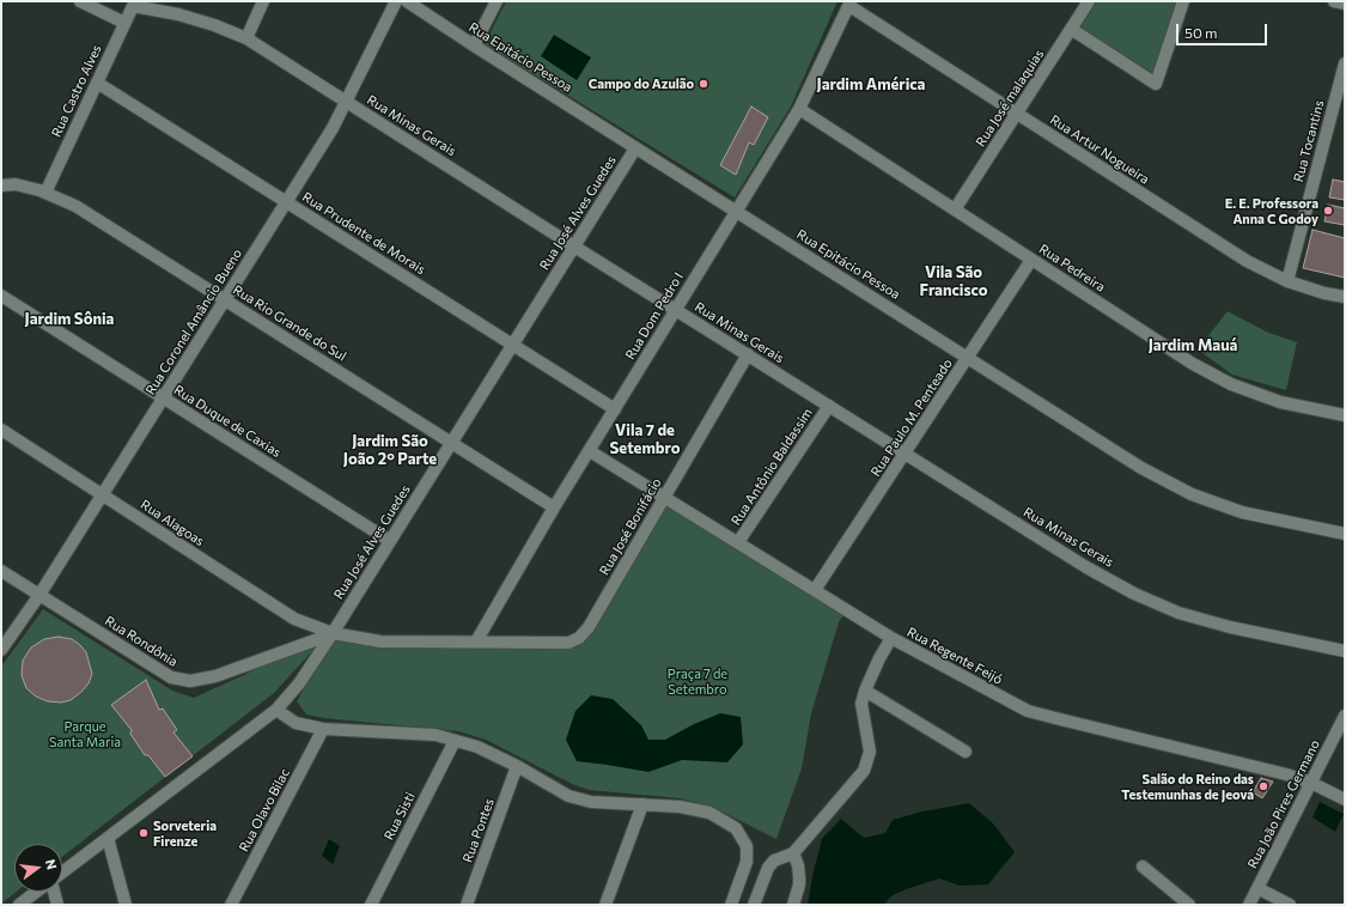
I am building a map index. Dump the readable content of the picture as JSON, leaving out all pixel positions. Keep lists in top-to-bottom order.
{
  "streets": {
    "street": [
      "Rua Epitácio Pessoa",
      "Rua Castro Alves",
      "Rua José malaquias",
      "Rua Minas Gerais",
      "Rua Tocantins",
      "Rua Artur Nogueira",
      "Rua José Alves Guedes",
      "Rua Prudente de Morais",
      "Rua Pedreira",
      "Rua Dom Pedro I",
      "Rua Coronel Amâncio Bueno",
      "Rua Rio Grande do Sul",
      "Rua Paulo M. Penteado",
      "Rua Duque de Caxias",
      "Rua Antônio Baldassim",
      "Rua Alagoas",
      "Rua José Bonifácio",
      "Rua Rondônia",
      "Rua Regente Feijó",
      "Rua João Pires Germano",
      "Rua Olavo Bilac",
      "Rua Sisti",
      "Rua Pontes"
    ]
  },
  "crossings": [
    ["Rua Epitácio Pessoa", "Rua José Alves Guedes"],
    ["Rua Epitácio Pessoa", "Rua Dom Pedro I"],
    ["Rua Epitácio Pessoa", "Rua Paulo M. Penteado"],
    ["Rua Castro Alves", "Rua Minas Gerais"],
    ["Rua Castro Alves", "Rua Prudente de Morais"],
    ["Rua Castro Alves", "Rua Rio Grande do Sul"],
    ["Rua José malaquias", "Rua Artur Nogueira"],
    ["Rua José malaquias", "Rua Pedreira"],
    ["Rua Minas Gerais", "Rua José Alves Guedes"],
    ["Rua Minas Gerais", "Rua Dom Pedro I"],
    ["Rua Minas Gerais", "Rua Coronel Amâncio Bueno"],
    ["Rua Minas Gerais", "Rua Paulo M. Penteado"],
    ["Rua Minas Gerais", "Rua Antônio Baldassim"],
    ["Rua Minas Gerais", "Rua José Bonifácio"],
    ["Rua Tocantins", "Rua Artur Nogueira"],
    ["Rua Artur Nogueira", "Rua Dom Pedro I"],
    ["Rua José Alves Guedes", "Rua Prudente de Morais"],
    ["Rua José Alves Guedes", "Rua Rio Grande do Sul"],
    ["Rua José Alves Guedes", "Rua Duque de Caxias"],
    ["Rua José Alves Guedes", "Rua Alagoas"],
    ["Rua José Alves Guedes", "Rua Rondônia"],
    ["Rua Prudente de Morais", "Rua Dom Pedro I"],
    ["Rua Prudente de Morais", "Rua Coronel Amâncio Bueno"],
    ["Rua Pedreira", "Rua Dom Pedro I"],
    ["Rua Pedreira", "Rua Paulo M. Penteado"],
    ["Rua Dom Pedro I", "Rua Rio Grande do Sul"],
    ["Rua Dom Pedro I", "Rua Alagoas"],
    ["Rua Dom Pedro I", "Rua Regente Feijó"],
    ["Rua Coronel Amâncio Bueno", "Rua Rio Grande do Sul"],
    ["Rua Coronel Amâncio Bueno", "Rua Duque de Caxias"],
    ["Rua Coronel Amâncio Bueno", "Rua Alagoas"],
    ["Rua Coronel Amâncio Bueno", "Rua Rondônia"],
    ["Rua Paulo M. Penteado", "Rua Regente Feijó"],
    ["Rua Antônio Baldassim", "Rua Regente Feijó"],
    ["Rua Alagoas", "Rua José Bonifácio"],
    ["Rua Alagoas", "Rua Rondônia"],
    ["Rua José Bonifácio", "Rua Regente Feijó"],
    ["Rua Regente Feijó", "Rua João Pires Germano"]
  ],
  "districts": [
    "Jardim América",
    "Vila São Francisco",
    "Jardim Sônia",
    "Jardim Mauá",
    "Vila 7 de Setembro",
    "Jardim São João 2° Parte"
  ],
  "parks": ["Praça 7 de Setembro", "Parque Santa Maria"],
  "places": [
    "Campo do Azulão",
    "E. E. Professora Anna C Godoy",
    "Salão do Reino das Testemunhas de Jeová",
    "Sorveteria Firenze"
  ],
  "scale_bar": "50 m",
  "north": "right"
}
